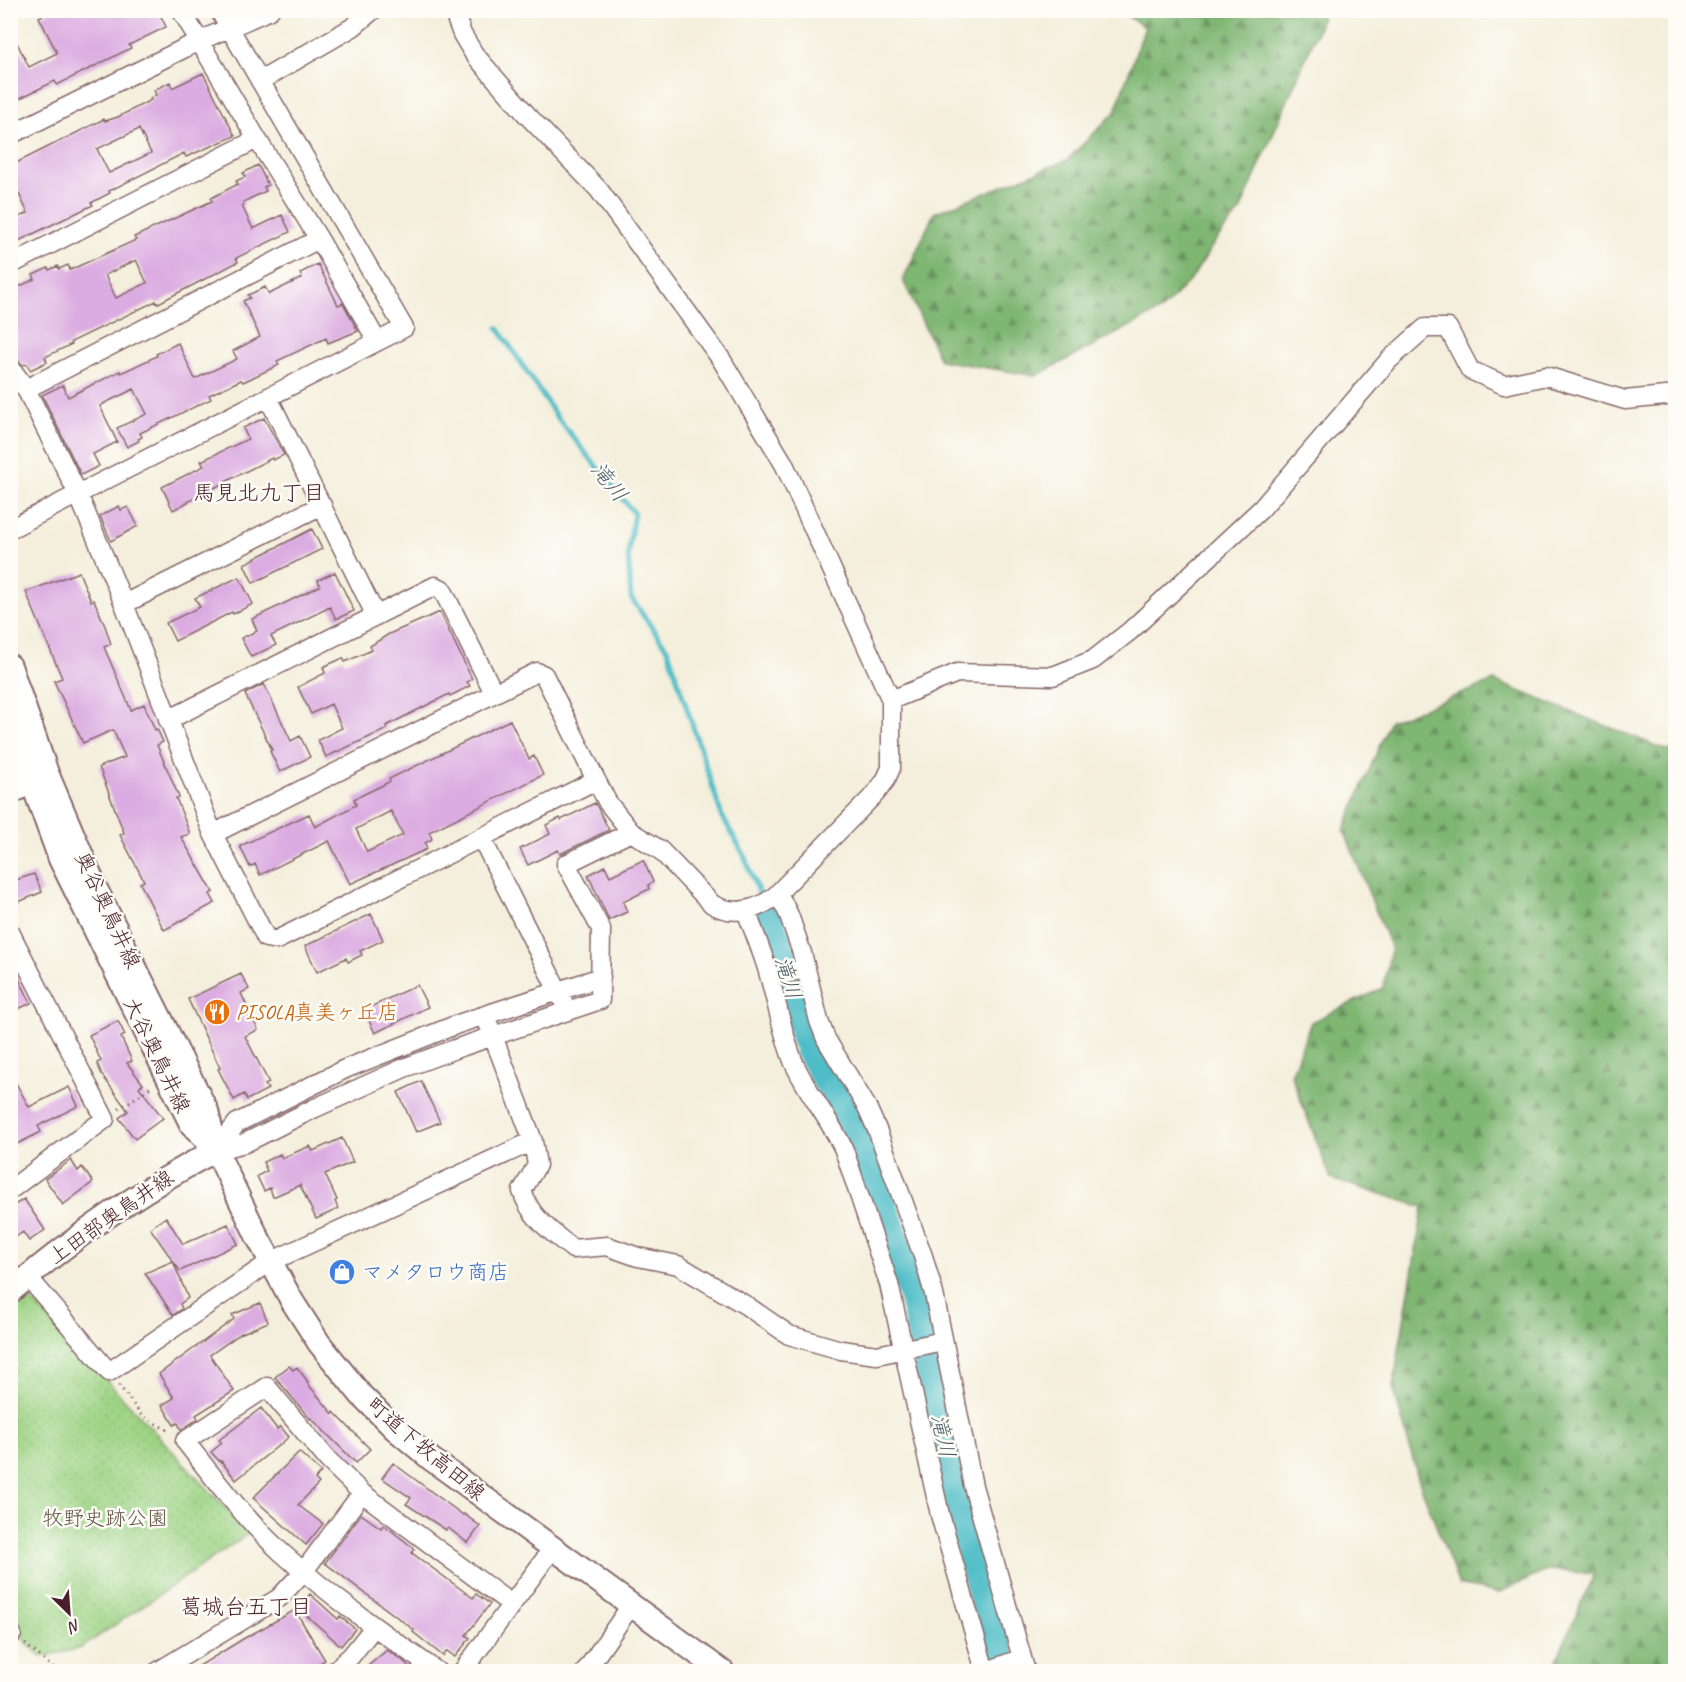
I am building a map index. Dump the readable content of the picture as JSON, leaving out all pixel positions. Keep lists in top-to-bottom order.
{
  "streets": {
    "street": [
      "奥谷奥鳥井線",
      "大谷奥鳥井線",
      "上田部奥鳥井線",
      "町道下牧高田線"
    ]
  },
  "crossings": [
    ["奥谷奥鳥井線", "大谷奥鳥井線"],
    ["奥谷奥鳥井線", "上田部奥鳥井線"],
    ["奥谷奥鳥井線", "町道下牧高田線"],
    ["大谷奥鳥井線", "上田部奥鳥井線"],
    ["大谷奥鳥井線", "町道下牧高田線"],
    ["上田部奥鳥井線", "町道下牧高田線"]
  ],
  "districts": ["馬見北九丁目", "葛城台五丁目"],
  "water": ["滝川"],
  "parks": ["牧野史跡公園"],
  "places": {
    "restaurant": ["PISOLA真美ヶ丘店"],
    "shop": ["マメタロウ商店"]
  },
  "north": "bottom right"
}
